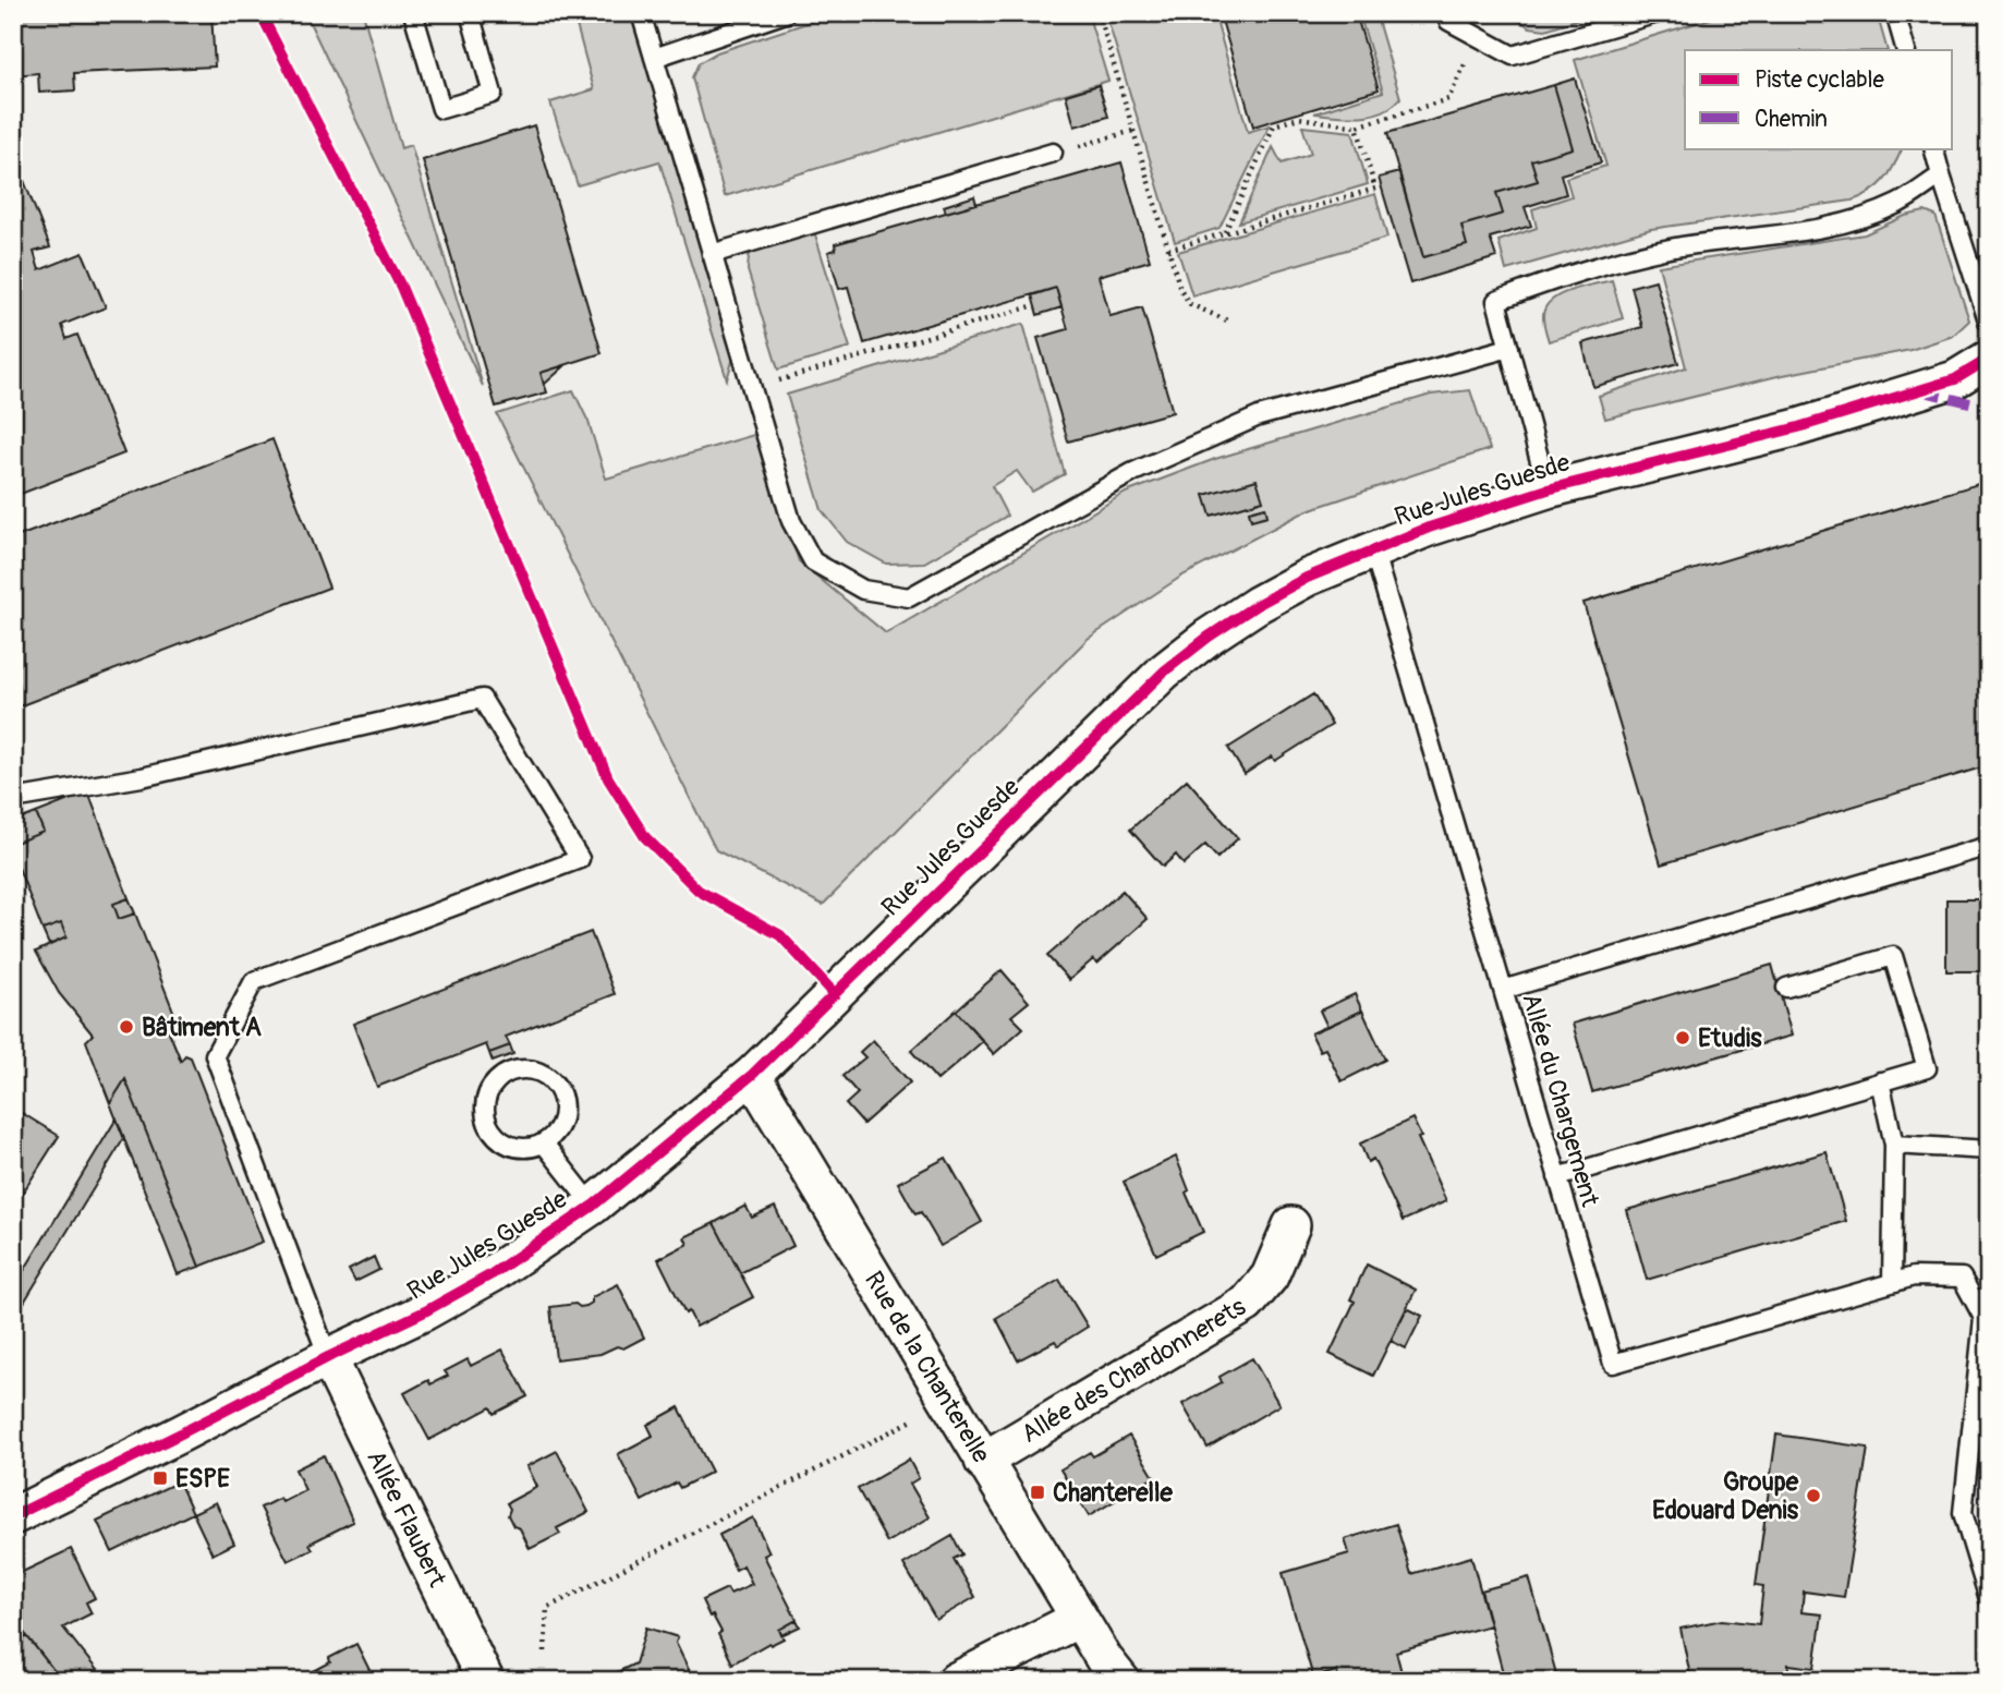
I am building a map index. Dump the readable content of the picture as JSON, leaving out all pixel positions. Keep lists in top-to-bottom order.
{
  "streets": {
    "street": [
      "Rue Jules Guesde",
      "Rue de la Chanterelle",
      "Allée des Chardonnerets",
      "Allée Flaubert"
    ],
    "lane": ["Allée du Chargement"]
  },
  "crossings": [
    ["Rue Jules Guesde", "Allée du Chargement"],
    ["Rue Jules Guesde", "Rue de la Chanterelle"],
    ["Rue Jules Guesde", "Allée Flaubert"],
    ["Rue de la Chanterelle", "Allée des Chardonnerets"]
  ],
  "places": {
    "other": ["Bâtiment A", "Etudis", "Groupe Edouard Denis"],
    "transit": ["ESPE", "Chanterelle"]
  },
  "legend": ["Piste cyclable", "Chemin"]
}
